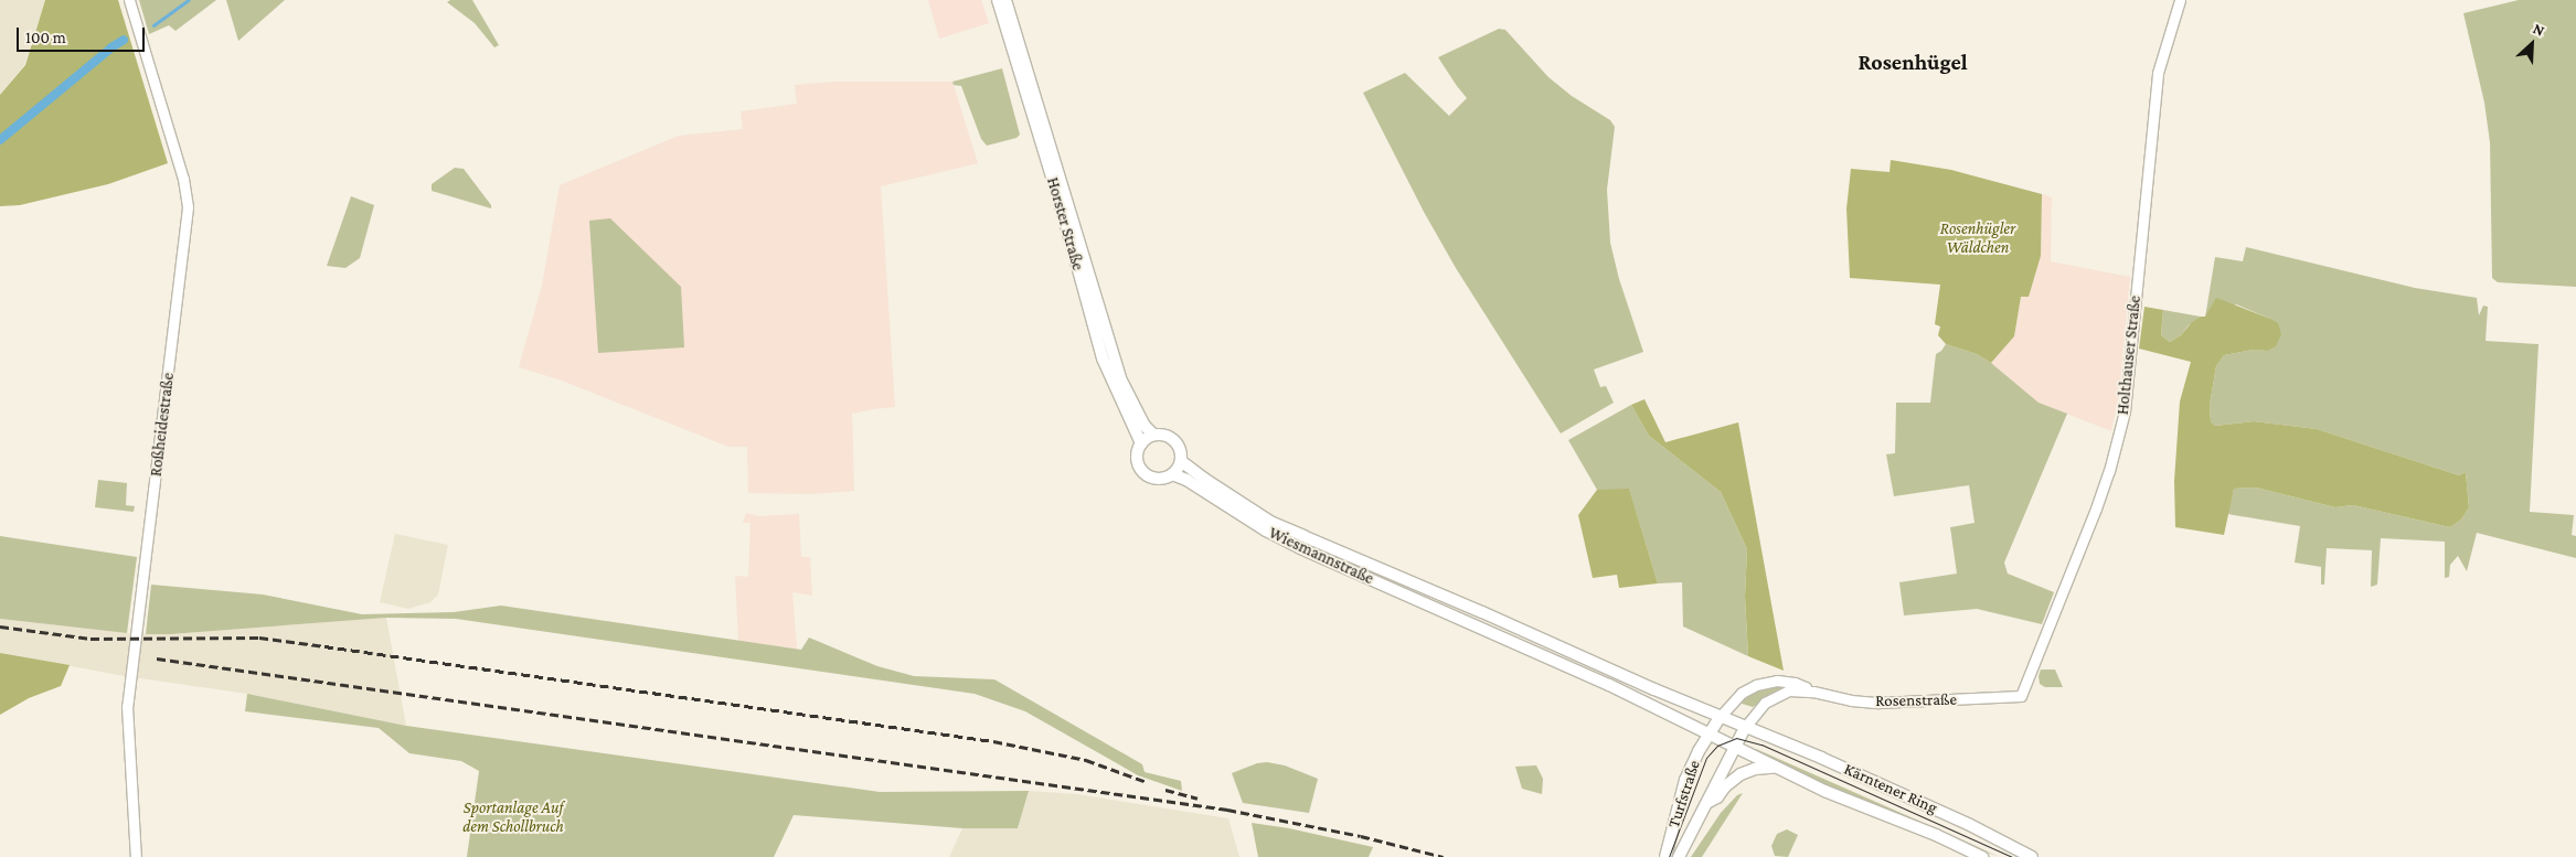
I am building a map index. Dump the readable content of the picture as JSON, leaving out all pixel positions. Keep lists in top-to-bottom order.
{
  "streets": {
    "main road": [
      "Horster Straße",
      "Wiesmannstraße",
      "Kärntener Ring",
      "Turfstraße"
    ],
    "street": ["Holthauser Straße", "Roßheidestraße", "Rosenstraße"]
  },
  "crossings": [
    ["Horster Straße", "Wiesmannstraße"],
    ["Holthauser Straße", "Rosenstraße"],
    ["Wiesmannstraße", "Kärntener Ring"],
    ["Rosenstraße", "Kärntener Ring"],
    ["Kärntener Ring", "Turfstraße"]
  ],
  "districts": ["Rosenhügel"],
  "parks": ["Rosenhügler Wäldchen", "Sportanlage Auf dem Schollbruch"],
  "scale_bar": "100 m",
  "north": "top right"
}
